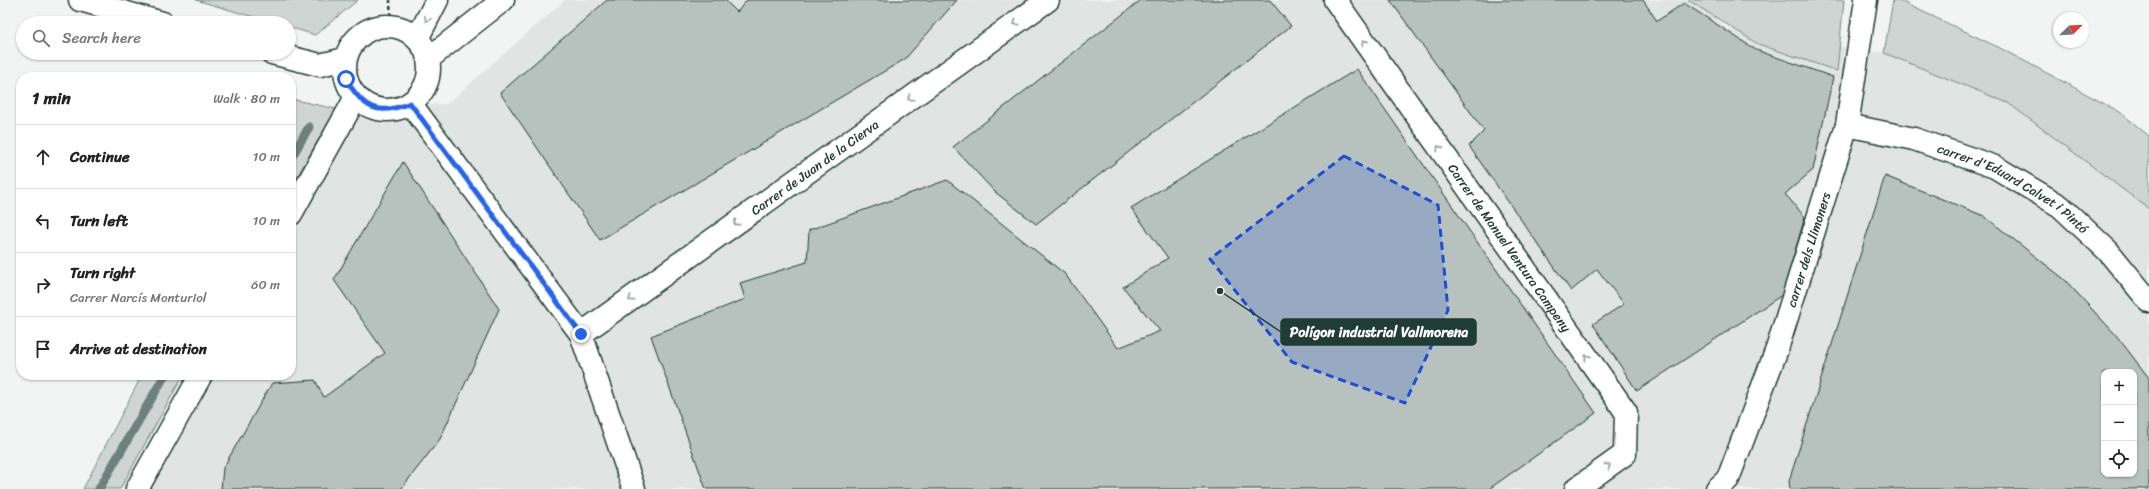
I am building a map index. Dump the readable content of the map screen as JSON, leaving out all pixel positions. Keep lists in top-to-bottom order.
{
  "streets": {
    "street": [
      "Carrer de Juan de la Cierva",
      "carrer d'Eduard Calvet i Pintó",
      "Carrer de Manuel Ventura Campeny",
      "carrer dels Llimoners"
    ]
  },
  "crossings": [
    ["carrer d'Eduard Calvet i Pintó", "carrer dels Llimoners"]
  ],
  "one_way": ["Carrer de Juan de la Cierva", "Carrer de Manuel Ventura Campeny"],
  "places": ["Polígon industrial Vallmorena"],
  "north": "top right",
  "page": {
    "search": "Search here",
    "heading": ["1 min", "Walk · 80 m"],
    "list": [
      ["Continue", "10 m"],
      ["Turn left", "10 m"],
      ["Turn right", "Carrer Narcís Monturiol", "60 m"],
      "Arrive at destination"
    ],
    "map_buttons": ["+", "−"]
  }
}
